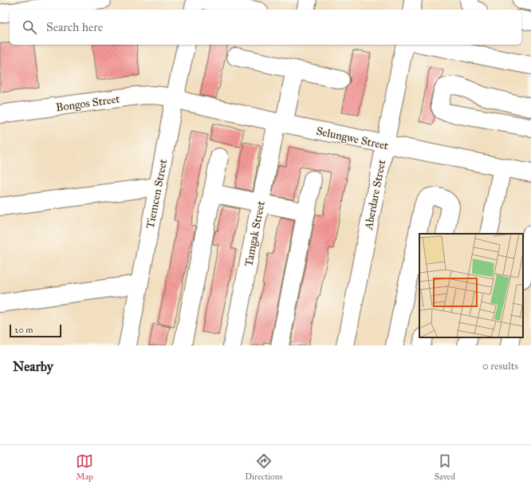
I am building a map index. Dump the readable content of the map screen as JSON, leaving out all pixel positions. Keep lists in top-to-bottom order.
{
  "streets": {
    "street": [
      "Bongos Street",
      "Selungwe Street",
      "Tiemcen Street",
      "Aberdare Street",
      "Tamgak Street"
    ]
  },
  "crossings": [
    ["Bongos Street", "Selungwe Street"],
    ["Bongos Street", "Tiemcen Street"],
    ["Selungwe Street", "Tiemcen Street"],
    ["Selungwe Street", "Aberdare Street"],
    ["Selungwe Street", "Tamgak Street"]
  ],
  "scale_bar": "20 m",
  "page": {
    "search": "Search here",
    "scale": "20 m",
    "heading": ["Nearby", "0 results"],
    "nav": ["Map", "Directions", "Saved"]
  }
}
